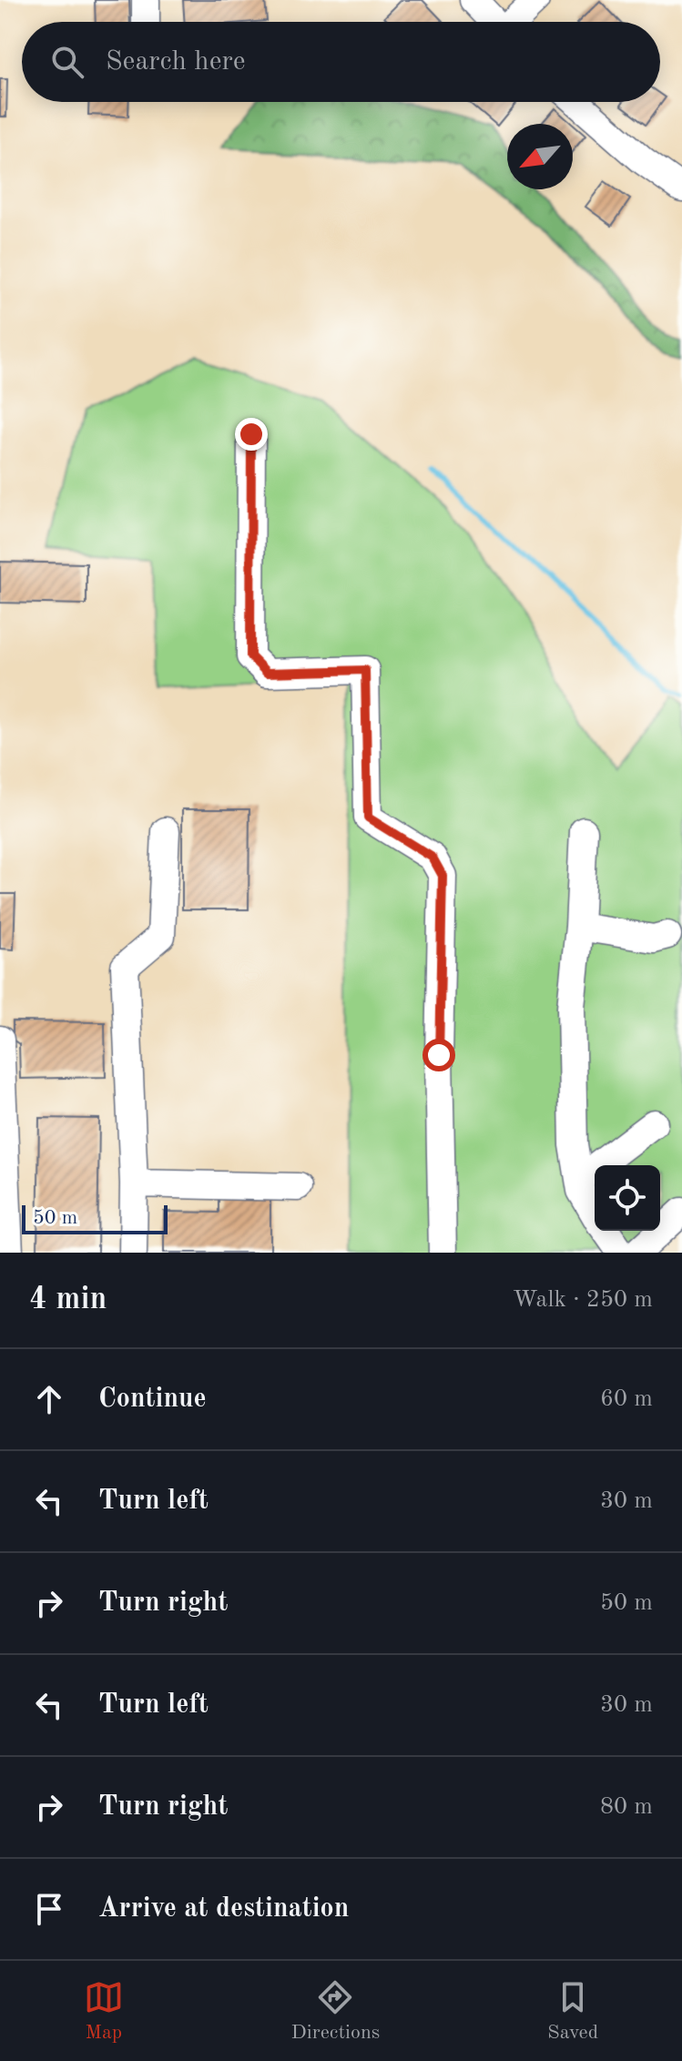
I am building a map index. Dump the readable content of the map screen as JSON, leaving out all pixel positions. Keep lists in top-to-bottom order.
{
  "scale_bar": "50 m",
  "north": "bottom left",
  "page": {
    "search": "Search here",
    "scale": "50 m",
    "heading": ["4 min", "Walk · 250 m"],
    "list": [
      ["Continue", "60 m"],
      ["Turn left", "30 m"],
      ["Turn right", "50 m"],
      ["Turn left", "30 m"],
      ["Turn right", "80 m"],
      "Arrive at destination"
    ],
    "nav": ["Map", "Directions", "Saved"]
  }
}
